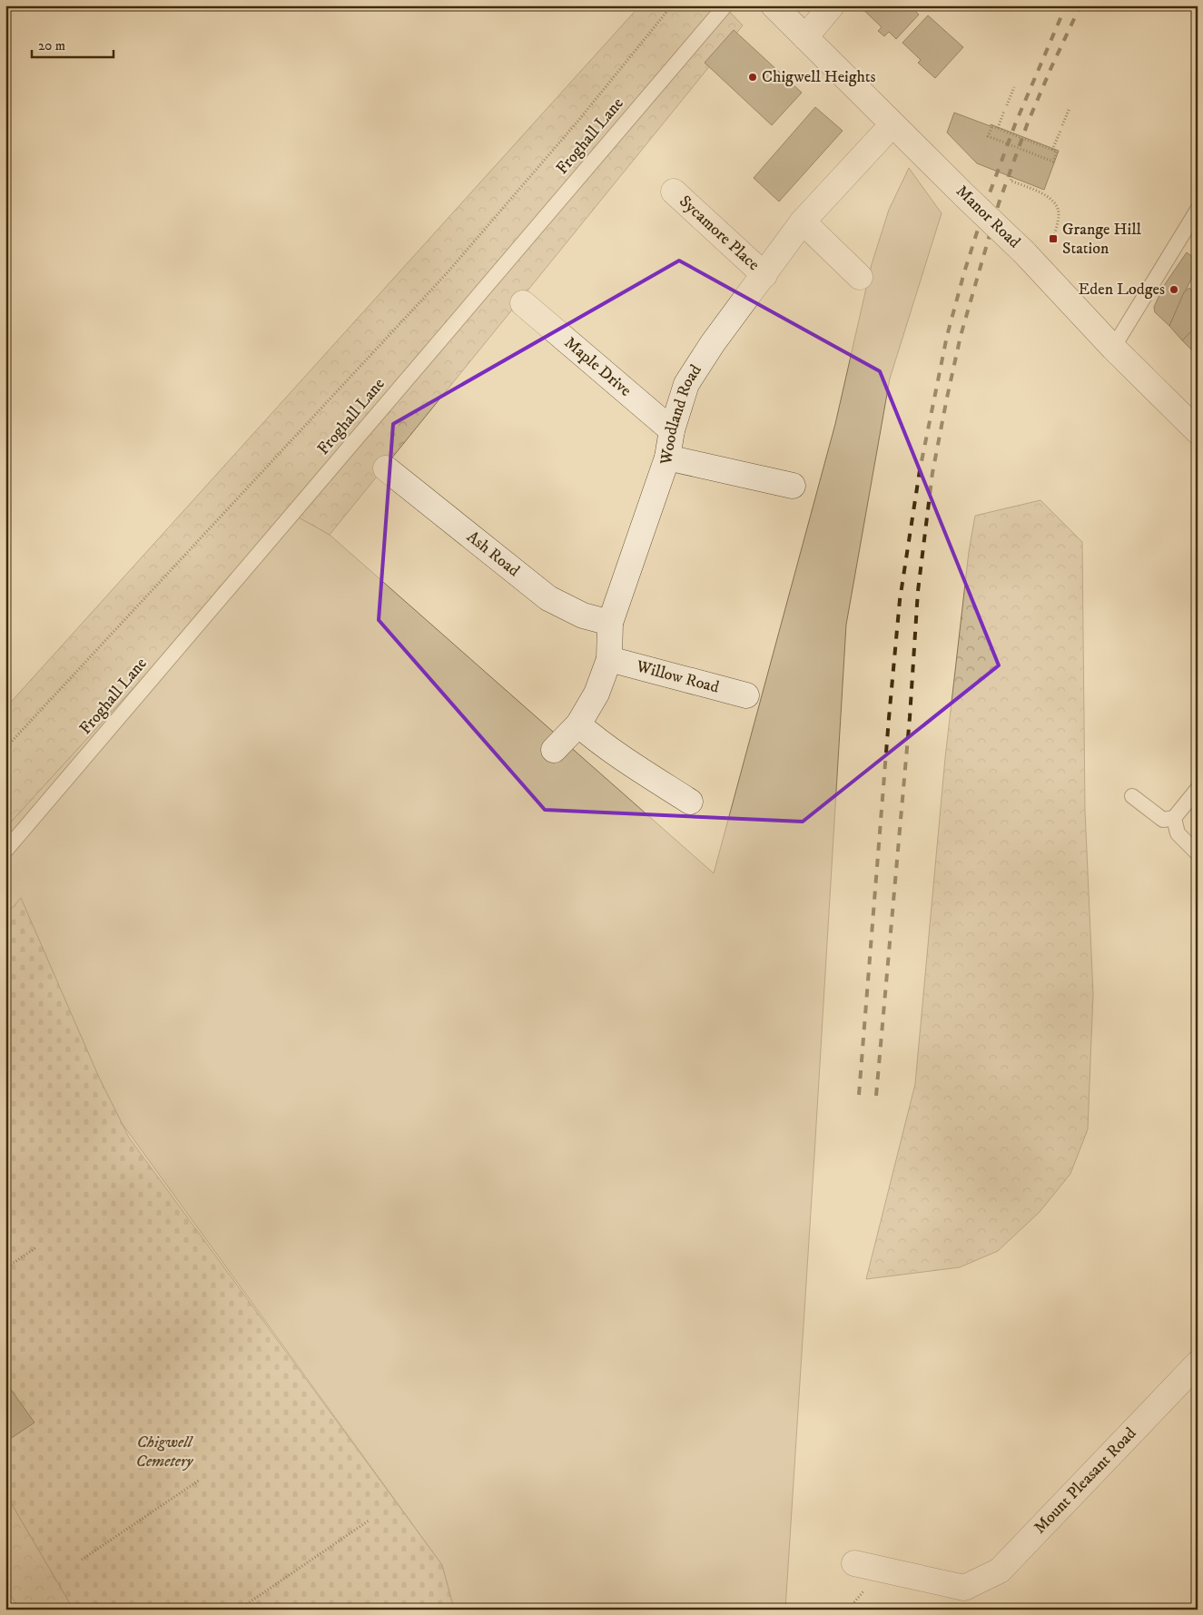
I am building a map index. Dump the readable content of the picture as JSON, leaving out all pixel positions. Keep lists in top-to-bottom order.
{
  "streets": {
    "street": [
      "Manor Road",
      "Sycamore Place",
      "Maple Drive",
      "Woodland Road",
      "Ash Road",
      "Willow Road",
      "Mount Pleasant Road"
    ],
    "lane": ["Froghall Lane"]
  },
  "crossings": [
    ["Manor Road", "Woodland Road"],
    ["Sycamore Place", "Woodland Road"],
    ["Maple Drive", "Woodland Road"],
    ["Woodland Road", "Ash Road"],
    ["Woodland Road", "Willow Road"]
  ],
  "parks": ["Chigwell Cemetery"],
  "places": {
    "other": ["Chigwell Heights", "Eden Lodges"],
    "transit": ["Grange Hill Station"]
  },
  "scale_bar": "20 m"
}
